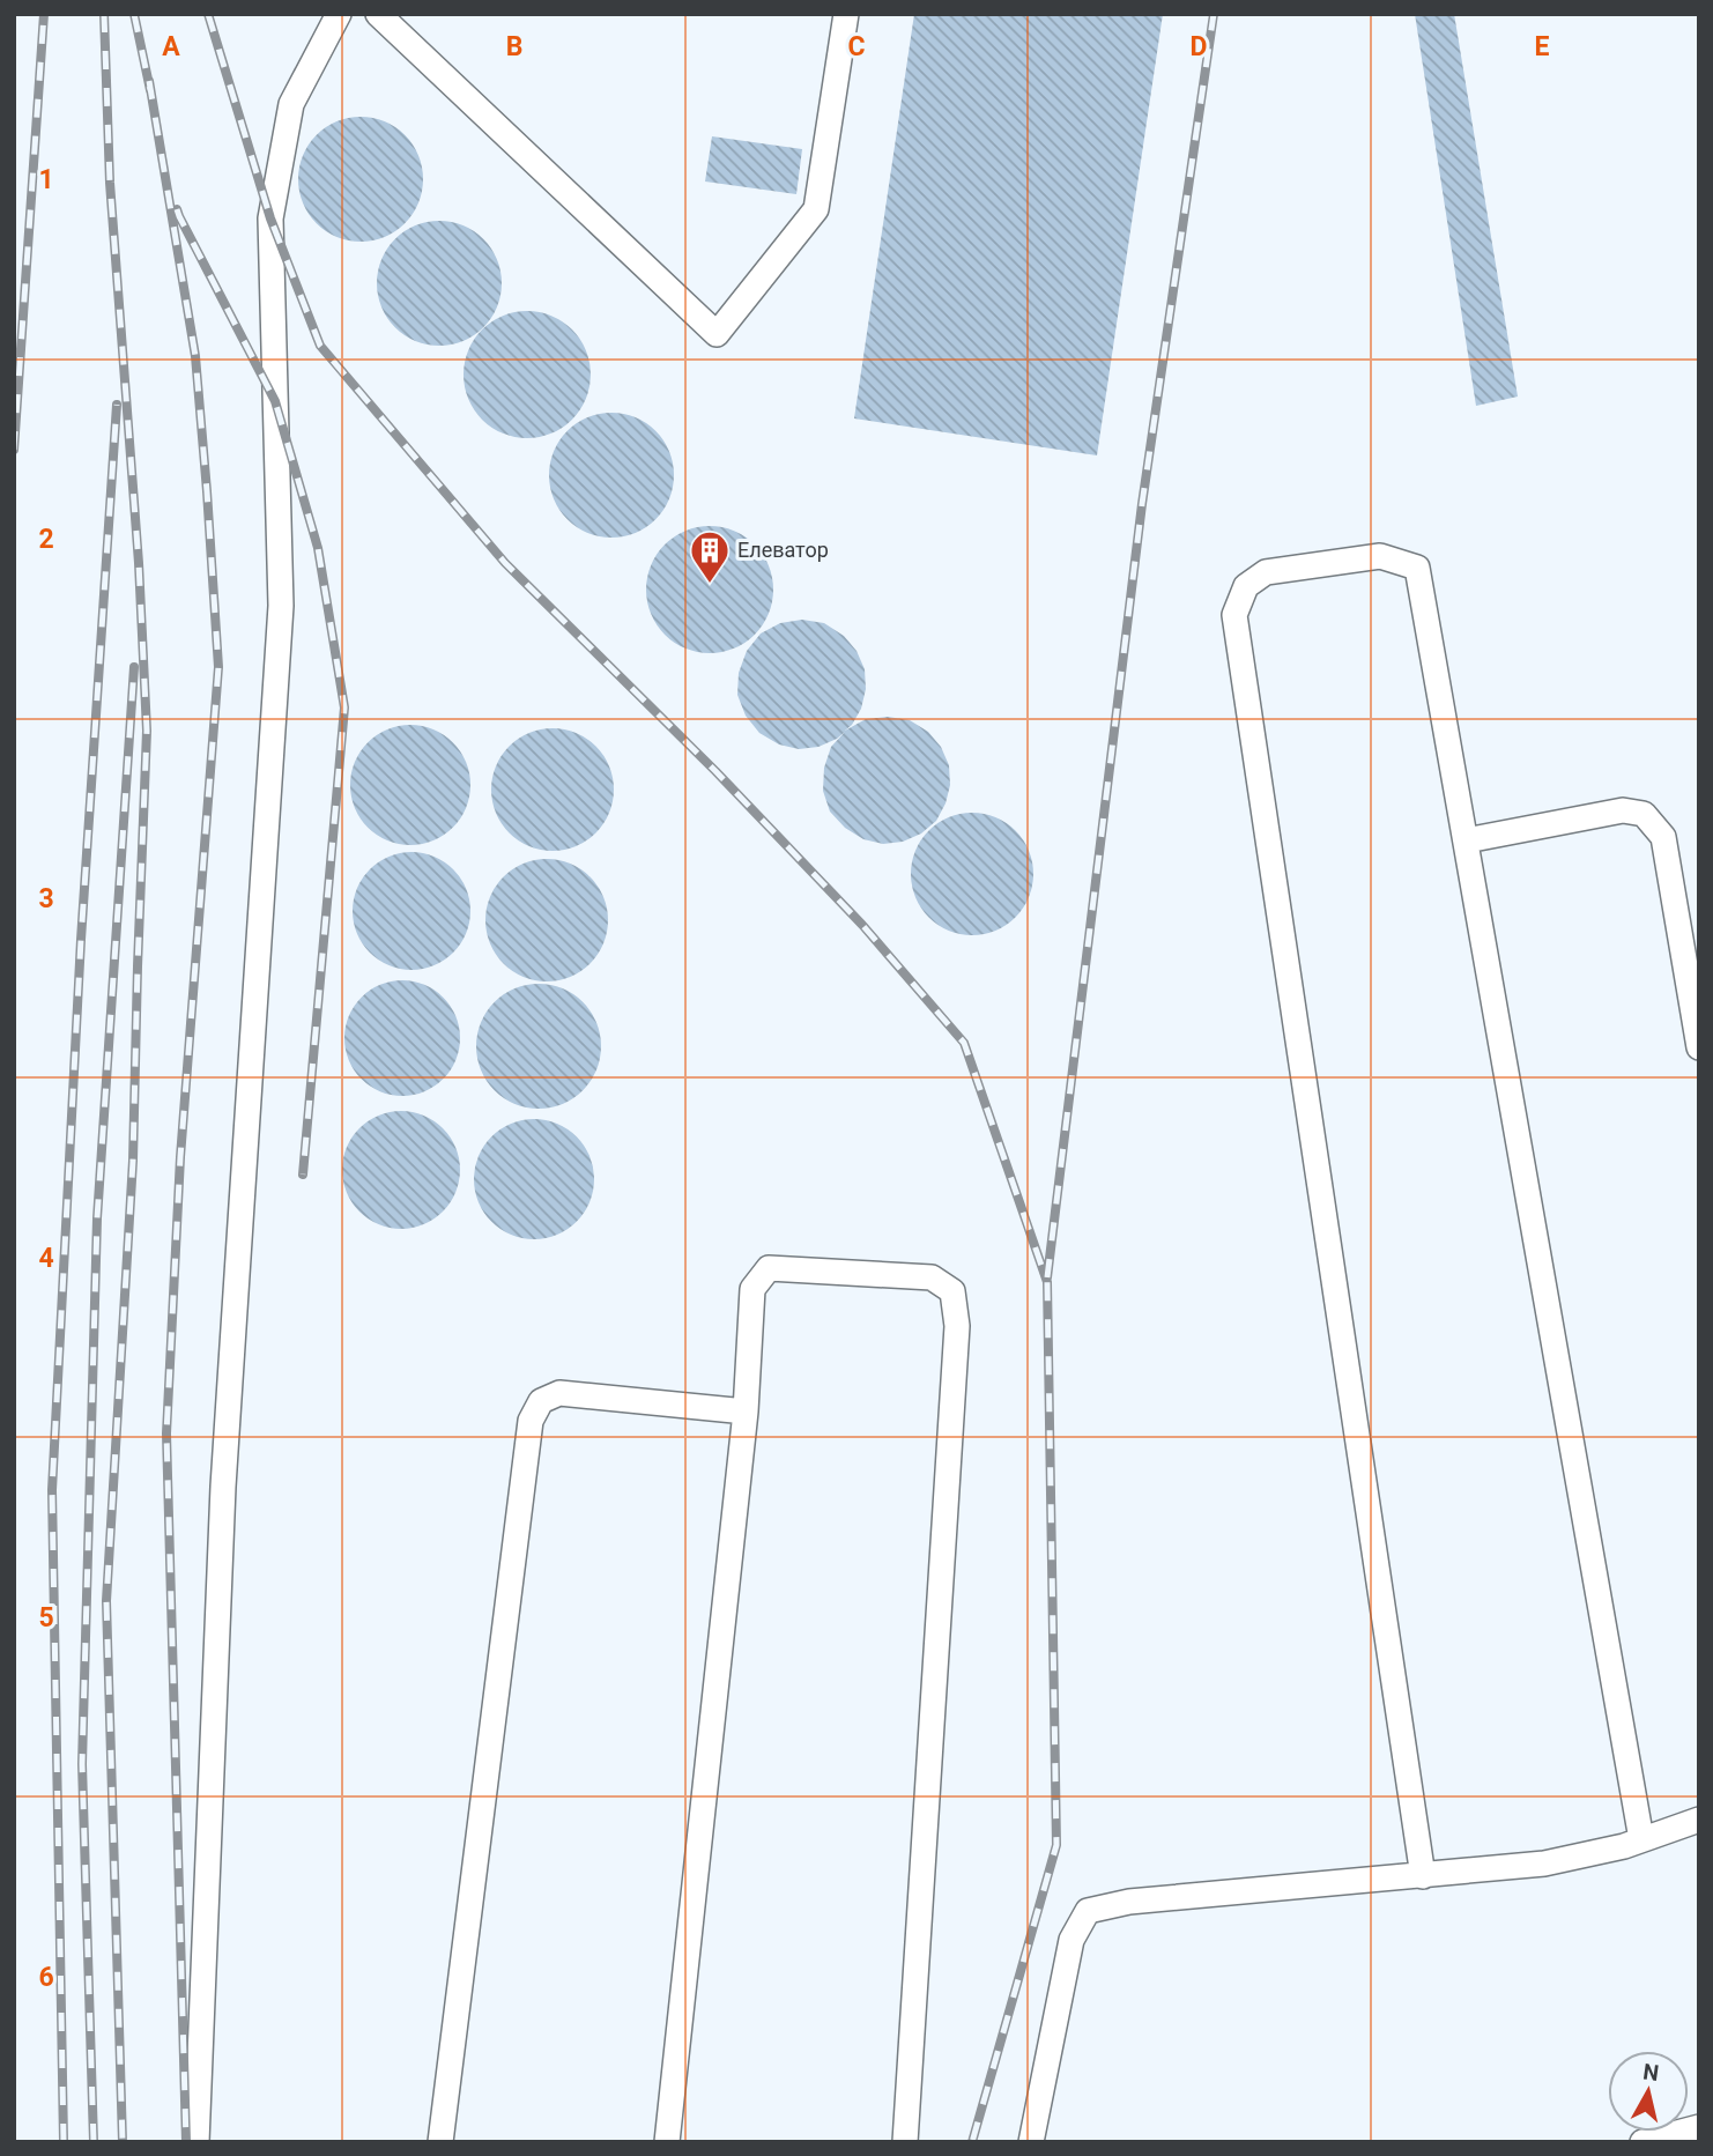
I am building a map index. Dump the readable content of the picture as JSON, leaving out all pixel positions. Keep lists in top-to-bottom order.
{
  "places": {
    "building": ["Елеватор"]
  },
  "north": "top",
  "grid": {
    "columns": [
      "A",
      "B",
      "C",
      "D",
      "E"
    ],
    "rows": [
      "1",
      "2",
      "3",
      "4",
      "5",
      "6"
    ]
  }
}
